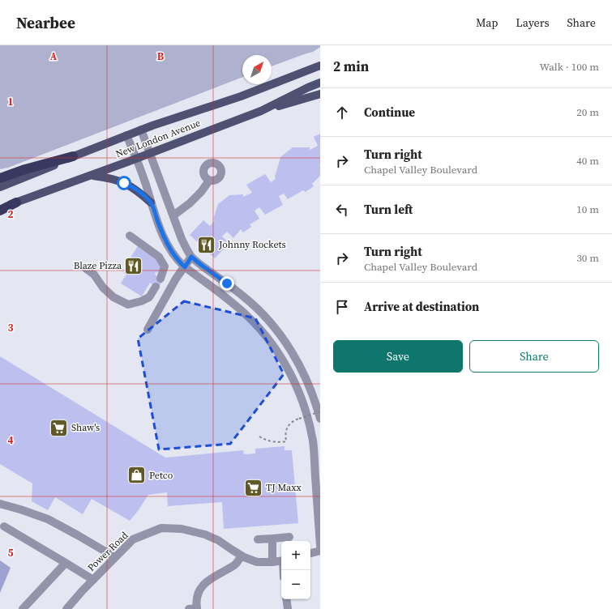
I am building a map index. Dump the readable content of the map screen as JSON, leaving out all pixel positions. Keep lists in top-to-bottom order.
{
  "streets": {
    "main road": ["New London Avenue"],
    "street": ["Power Road"]
  },
  "places": {
    "restaurant": ["Johnny Rockets", "Blaze Pizza"],
    "supermarket": ["Shaw's", "TJ Maxx"],
    "shop": ["Petco"]
  },
  "north": "top right",
  "page": {
    "header": "Nearbee",
    "nav": ["Map", "Layers", "Share"],
    "heading": ["2 min", "Walk · 100 m"],
    "list": [
      ["Continue", "20 m"],
      ["Turn right", "Chapel Valley Boulevard", "40 m"],
      ["Turn left", "10 m"],
      ["Turn right", "Chapel Valley Boulevard", "30 m"],
      "Arrive at destination"
    ],
    "buttons": ["Save", "Share"],
    "map_buttons": ["+", "−"]
  },
  "grid": {
    "columns": ["A", "B"],
    "rows": [
      "1",
      "2",
      "3",
      "4",
      "5"
    ]
  }
}
